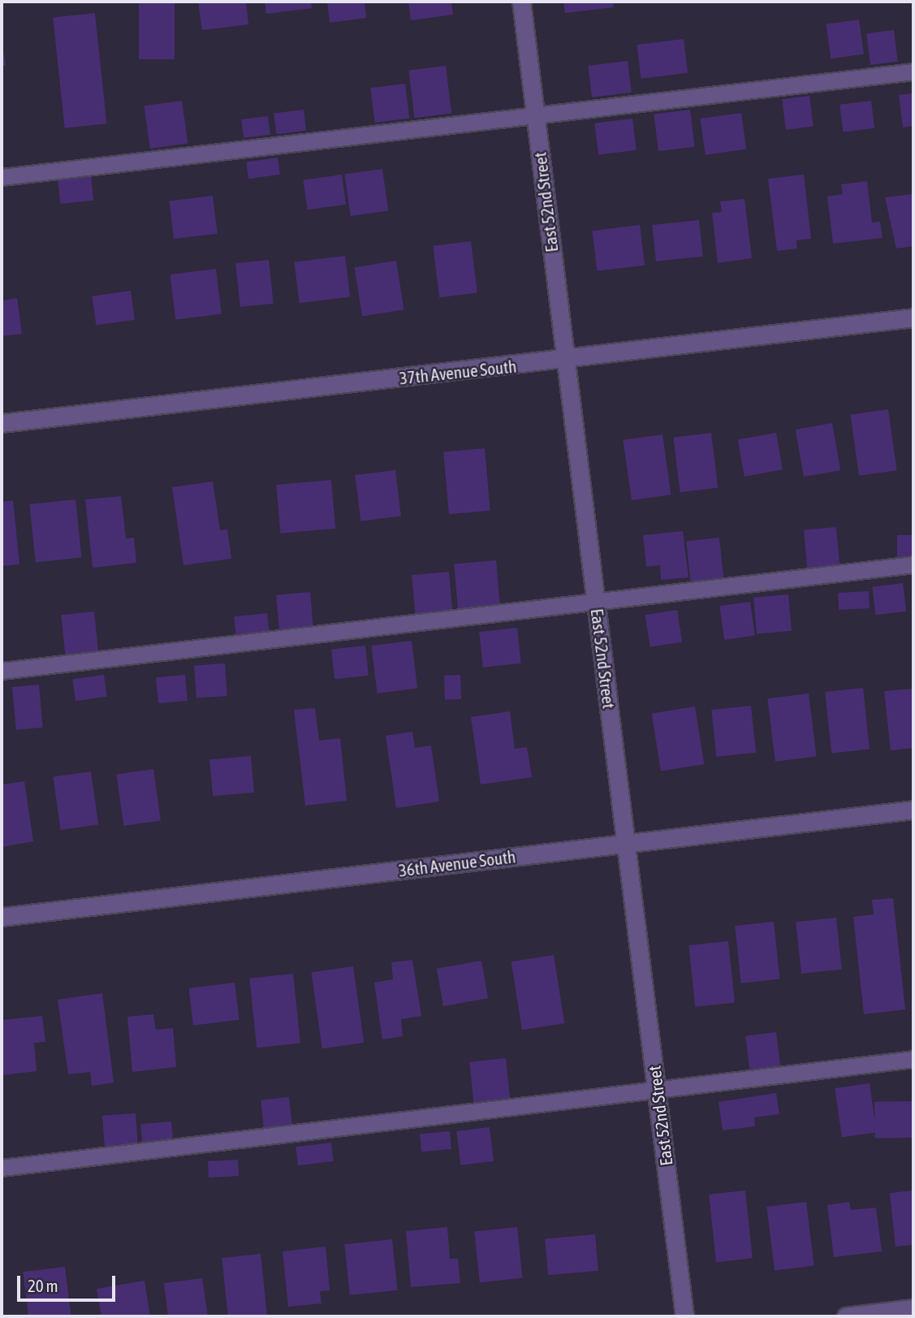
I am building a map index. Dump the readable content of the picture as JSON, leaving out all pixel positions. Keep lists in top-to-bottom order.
{
  "streets": {
    "street": ["East 52nd Street", "37th Avenue South", "36th Avenue South"]
  },
  "crossings": [
    ["East 52nd Street", "37th Avenue South"],
    ["East 52nd Street", "36th Avenue South"]
  ],
  "scale_bar": "20 m"
}
